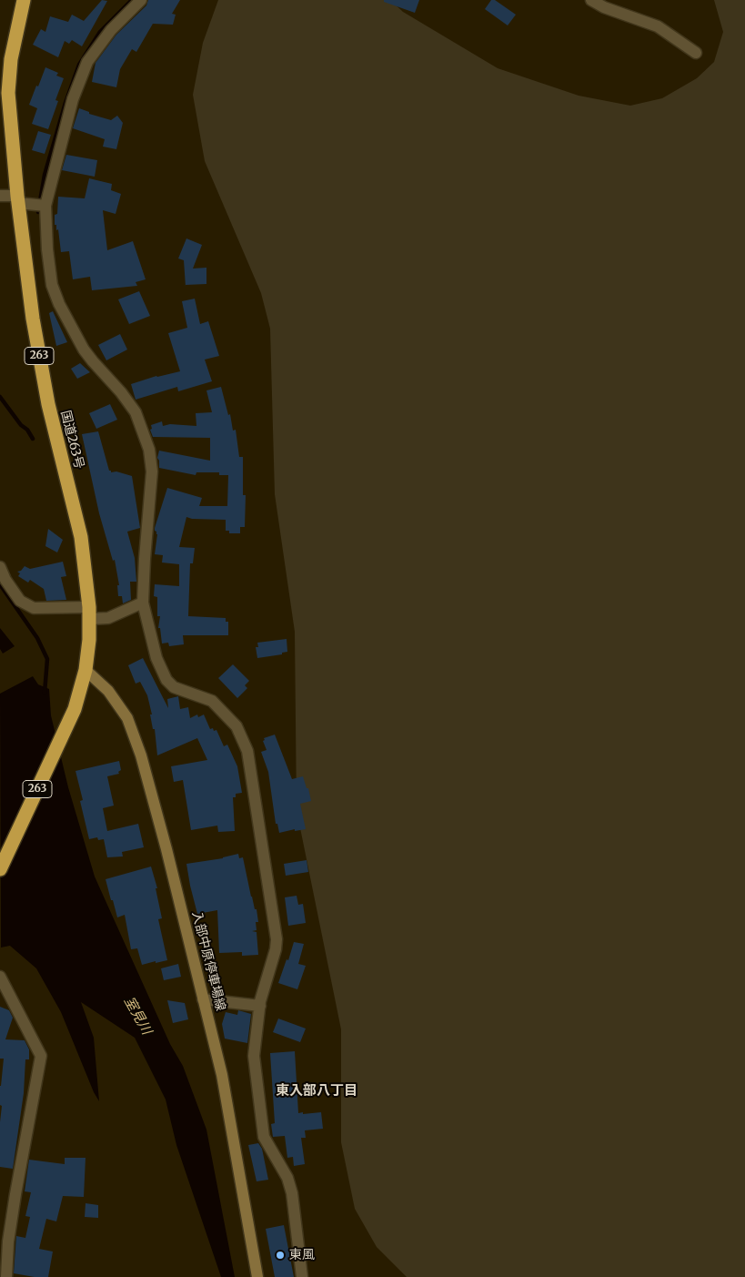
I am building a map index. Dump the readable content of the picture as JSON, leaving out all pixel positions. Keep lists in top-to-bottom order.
{
  "streets": {
    "highway": ["263", "国道263号"],
    "main road": ["入部中原停車場線"]
  },
  "crossings": [
    ["国道263号", "入部中原停車場線"]
  ],
  "districts": ["東入部八丁目"],
  "water": ["室見川"],
  "places": ["東風"]
}
